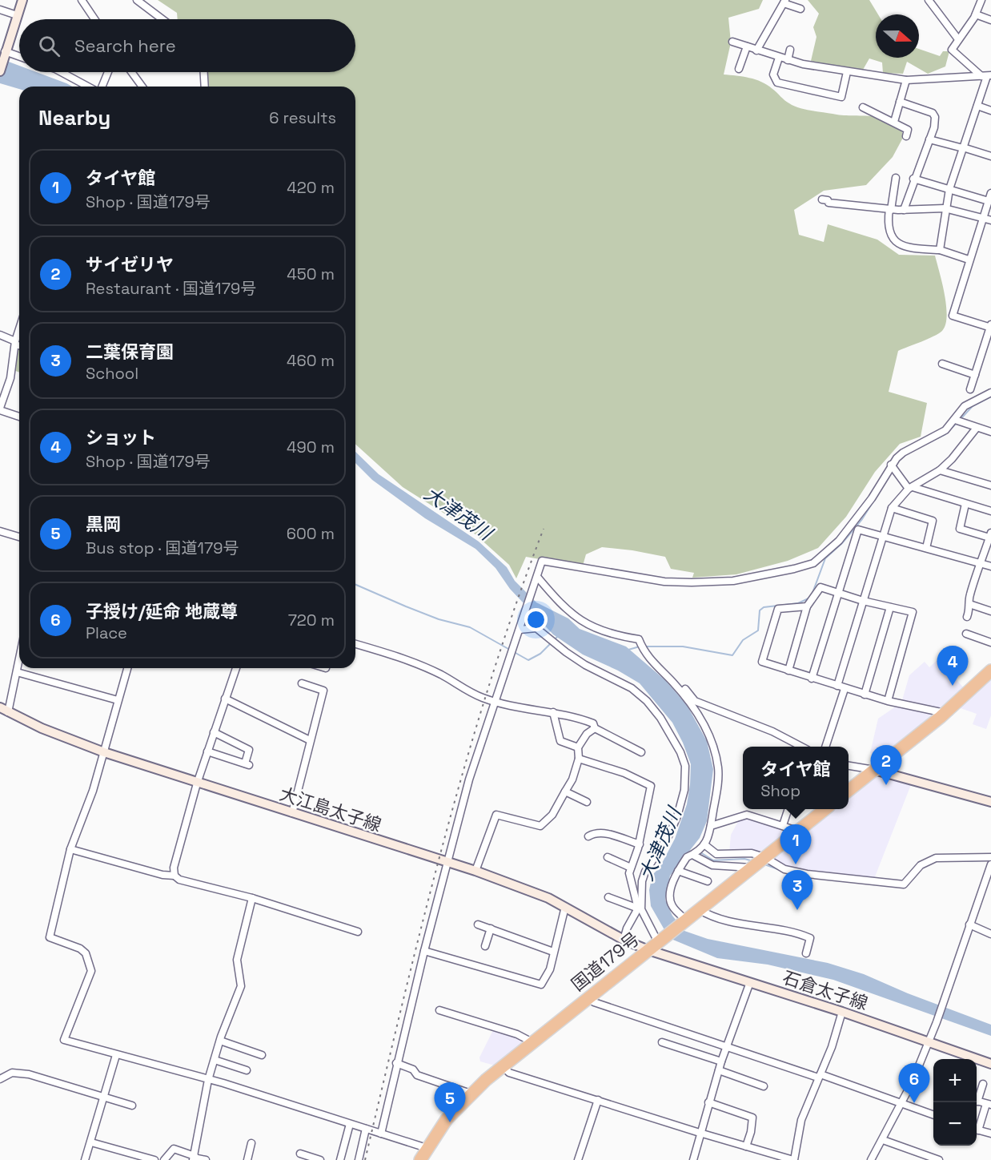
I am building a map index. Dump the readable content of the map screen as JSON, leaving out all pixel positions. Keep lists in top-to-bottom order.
{
  "streets": {
    "highway": ["国道179号"],
    "main road": ["大江島太子線", "石倉太子線"]
  },
  "crossings": [
    ["大江島太子線", "国道179号"],
    ["大江島太子線", "石倉太子線"],
    ["国道179号", "石倉太子線"]
  ],
  "water": ["大津茂川"],
  "north": "right",
  "page": {
    "search": "Search here",
    "heading": ["Nearby", "6 results"],
    "list": [
      {
        "mark": "1",
        "name": "タイヤ館",
        "note": "Shop · 国道179号",
        "value": "420 m"
      },
      {
        "mark": "2",
        "name": "サイゼリヤ",
        "note": "Restaurant · 国道179号",
        "value": "450 m"
      },
      {
        "mark": "3",
        "name": "二葉保育園",
        "note": "School",
        "value": "460 m"
      },
      {
        "mark": "4",
        "name": "ショット",
        "note": "Shop · 国道179号",
        "value": "490 m"
      },
      {
        "mark": "5",
        "name": "黒岡",
        "note": "Bus stop · 国道179号",
        "value": "600 m"
      },
      {
        "mark": "6",
        "name": "子授け/延命 地蔵尊",
        "note": "Place",
        "value": "720 m"
      }
    ],
    "pins": [
      "4",
      "2",
      "1",
      "3",
      "6",
      "5"
    ],
    "popup": ["タイヤ館", "Shop"],
    "map_buttons": ["+", "−"]
  }
}
